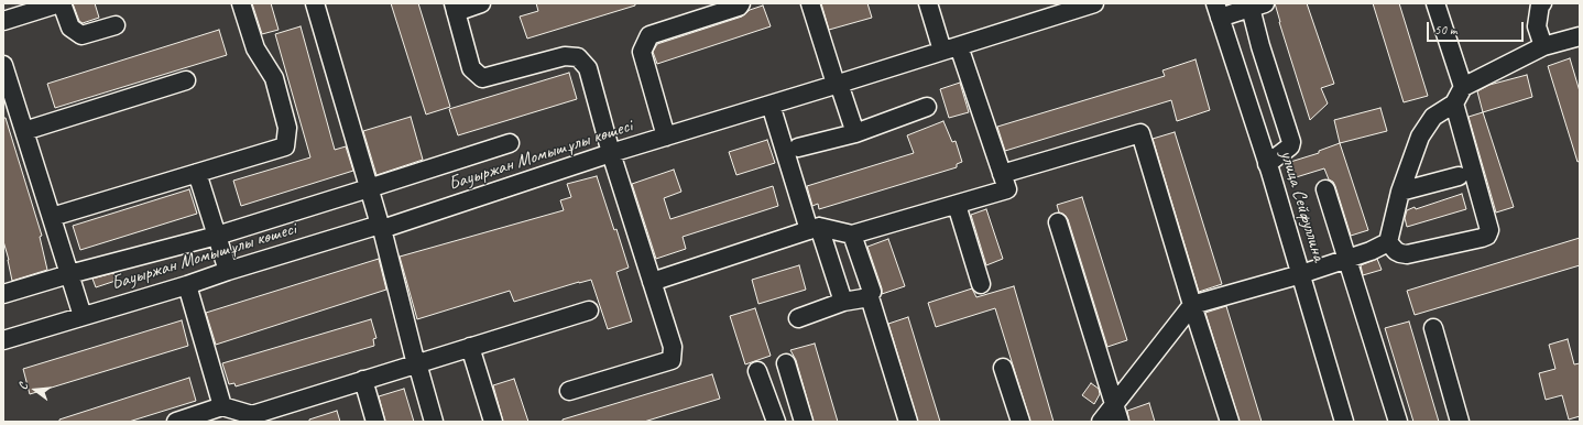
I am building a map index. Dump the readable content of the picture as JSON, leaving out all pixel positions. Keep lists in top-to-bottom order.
{
  "streets": {
    "street": ["Бауыржан Момышұлы көшесі", "улица Сейфуллина"]
  },
  "scale_bar": "50 m",
  "north": "left"
}
